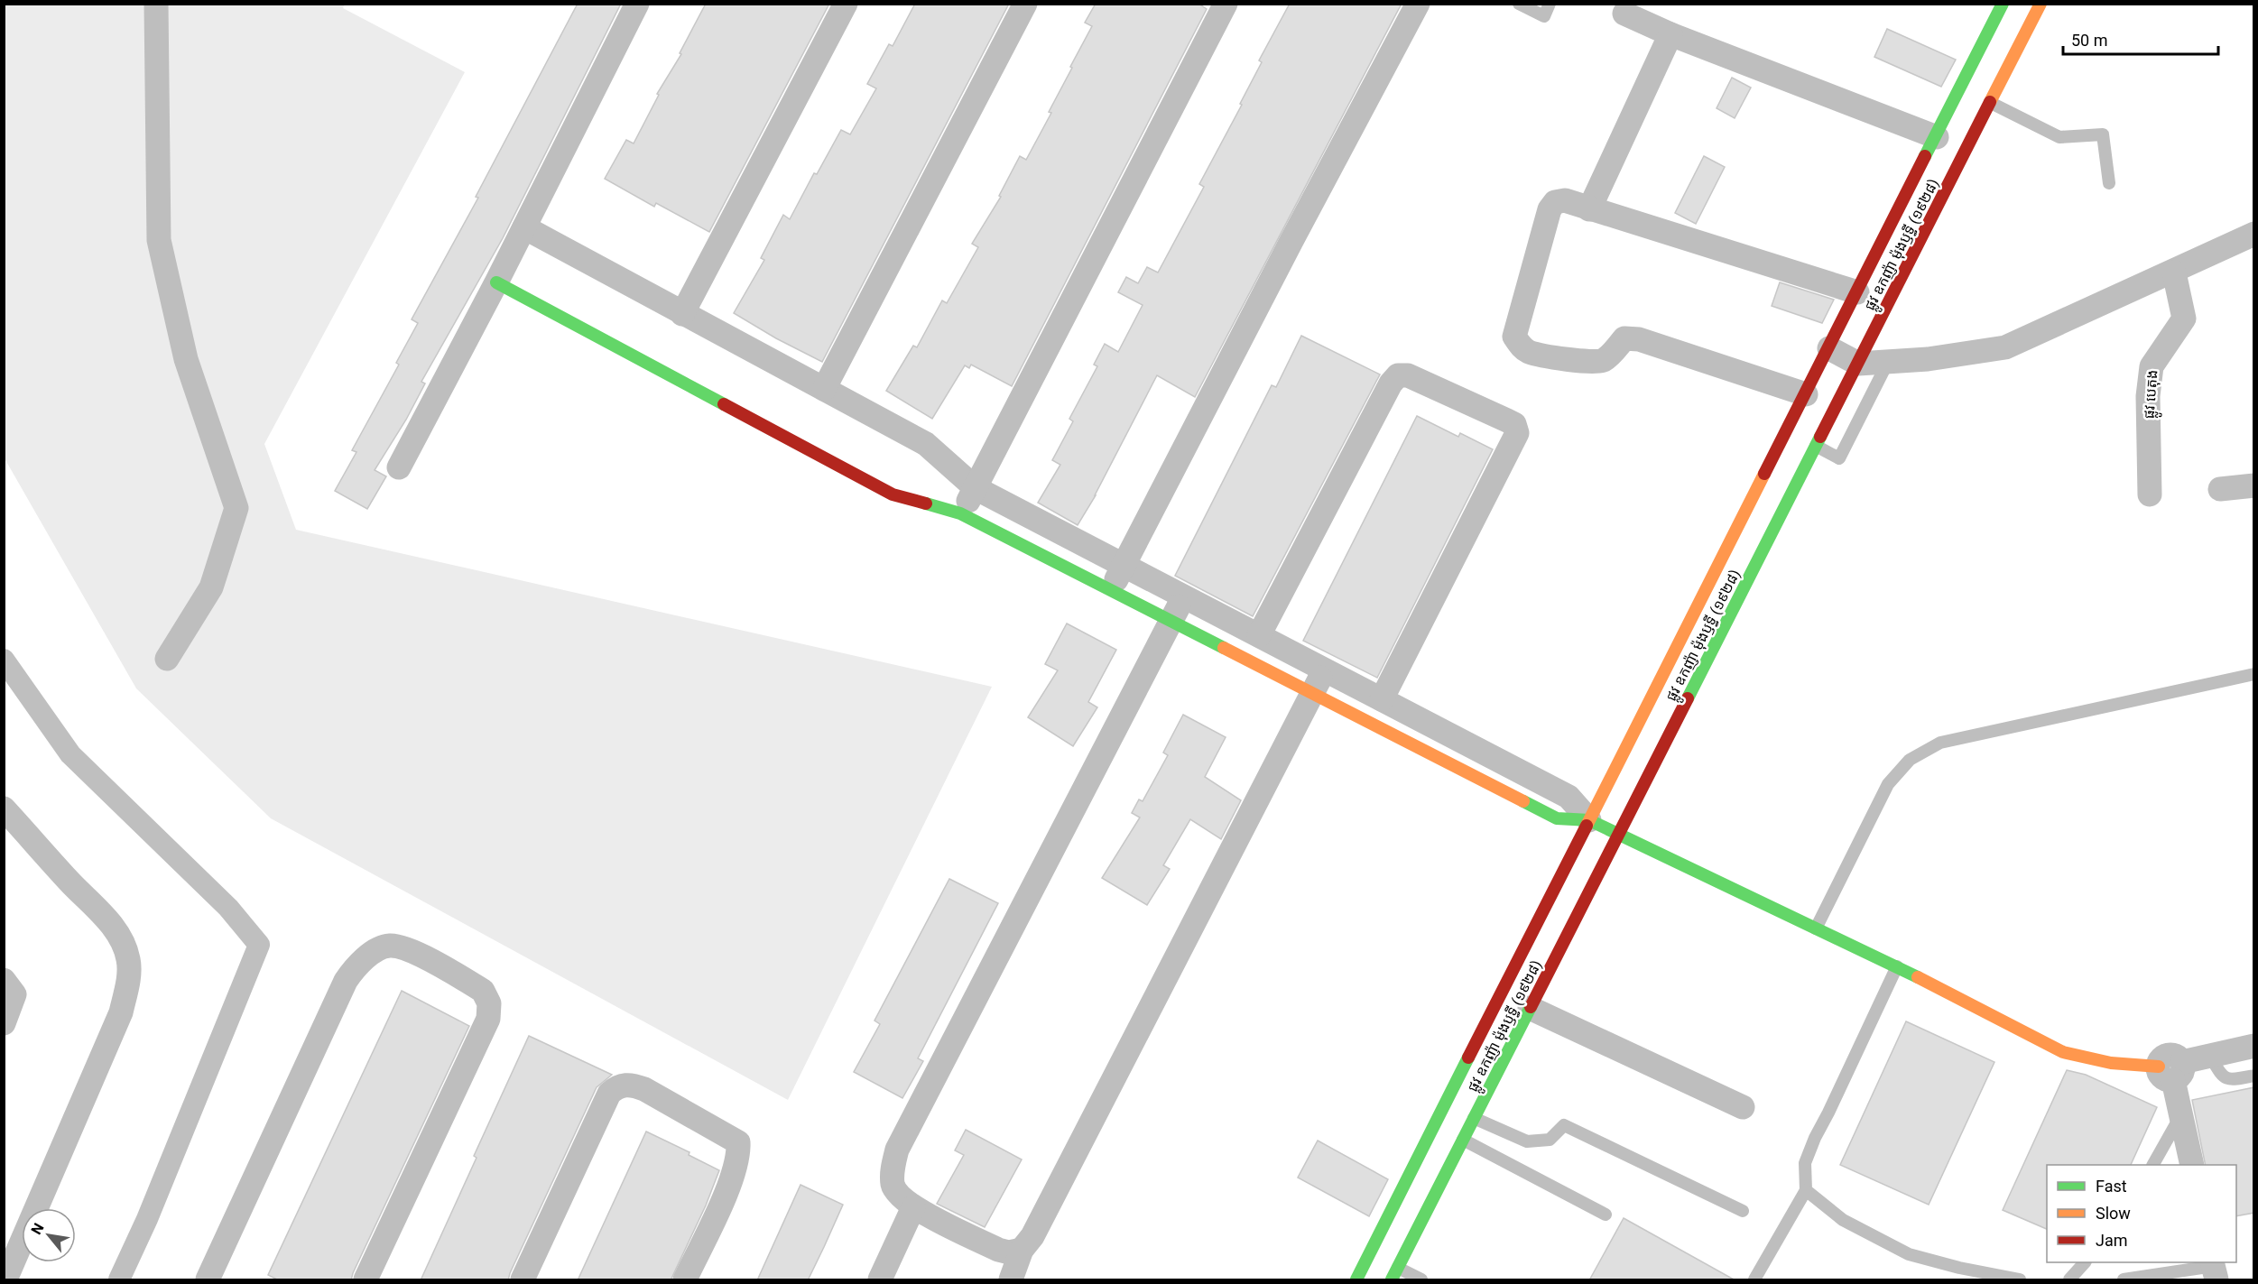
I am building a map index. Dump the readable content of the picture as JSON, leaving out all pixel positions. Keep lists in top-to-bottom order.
{
  "streets": {
    "main road": ["ផ្លូវ ឧកញ៉ា ម៉ុងឫទ្ធី (១៩២៨)"],
    "street": ["ផ្លូវ បេតុង"]
  },
  "legend": ["Fast", "Slow", "Jam"],
  "scale_bar": "50 m",
  "north": "top left"
}
